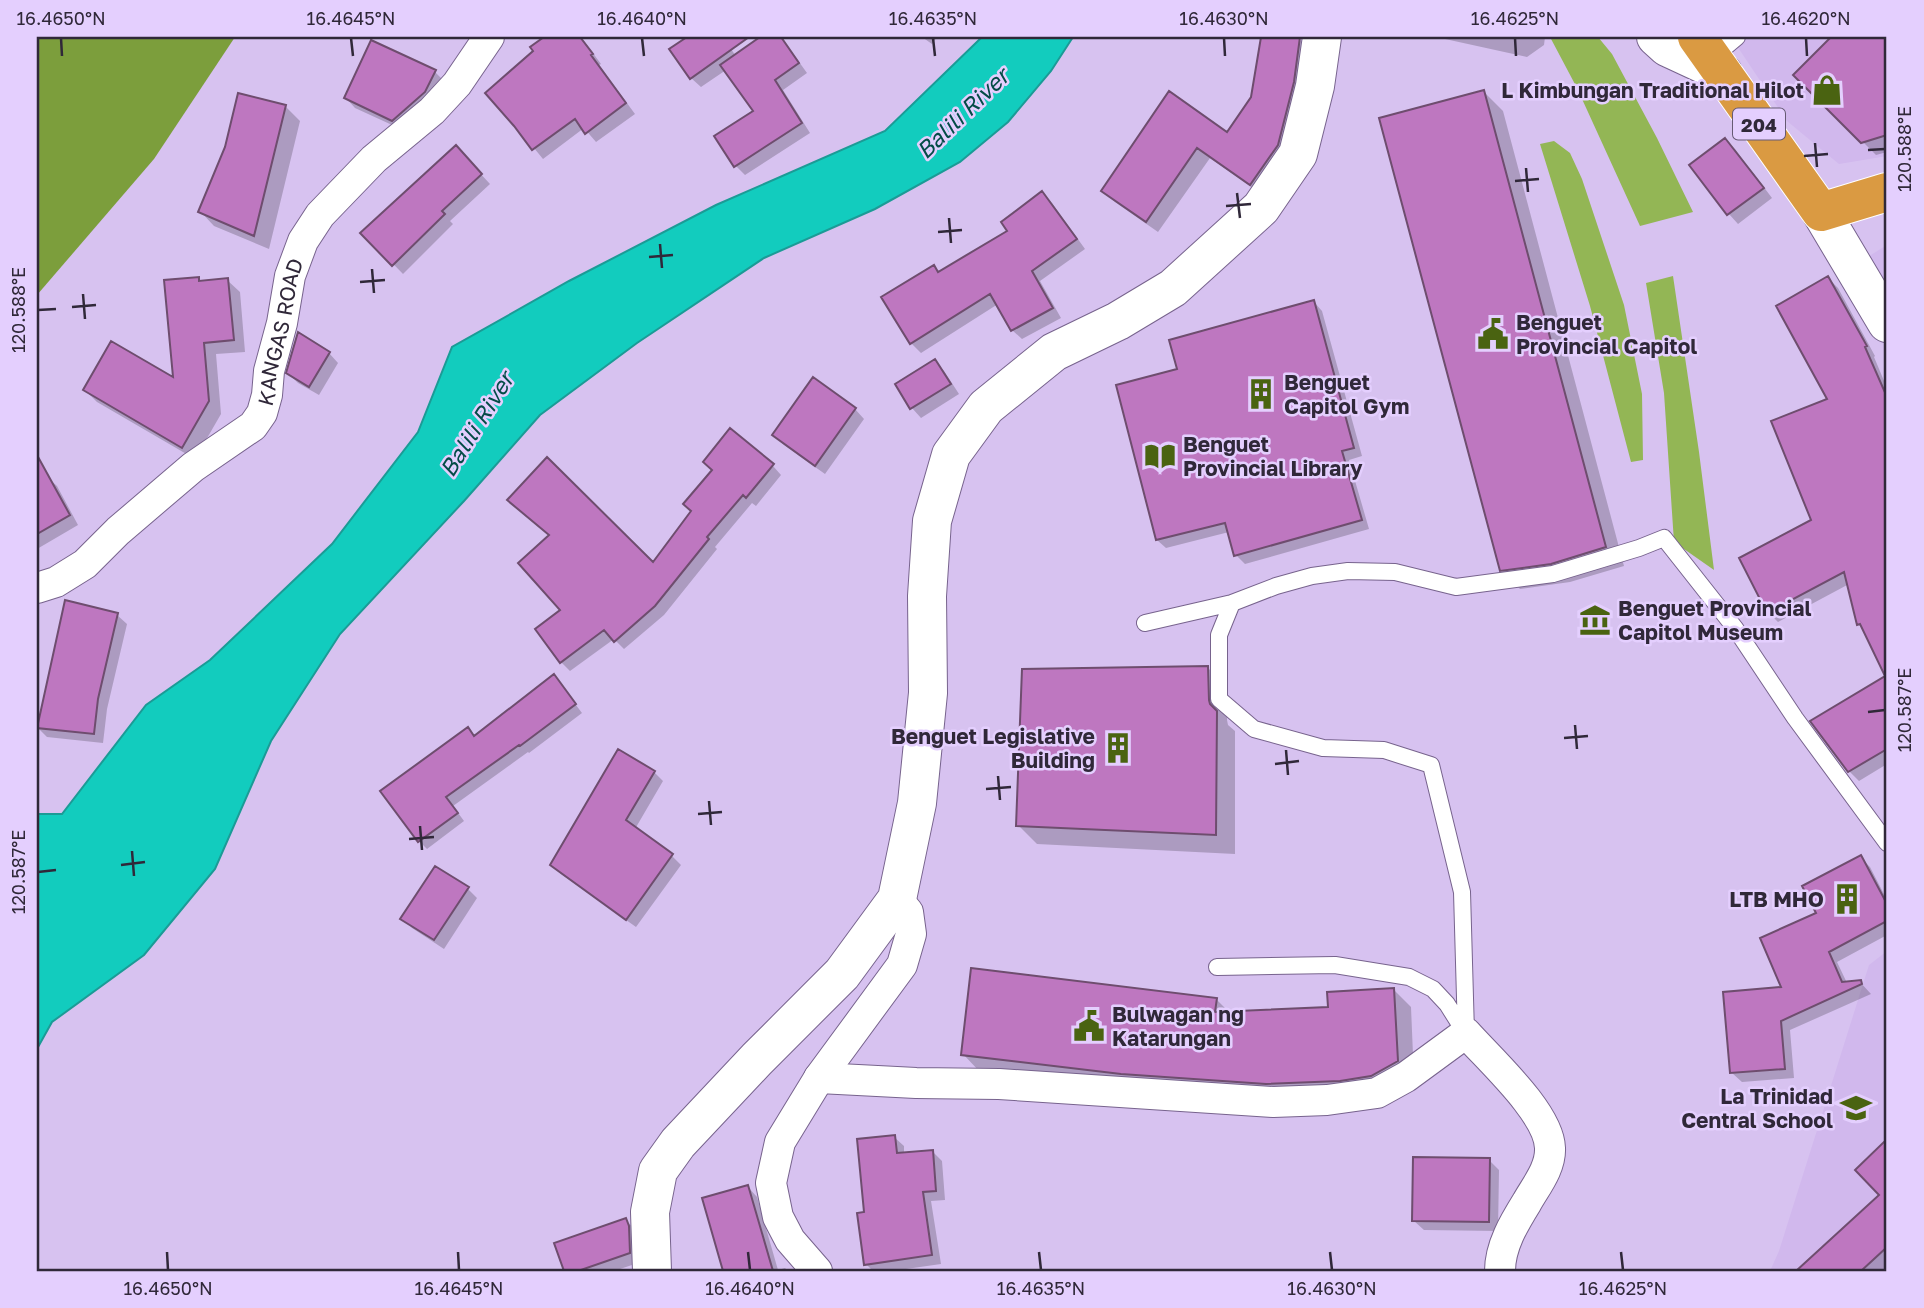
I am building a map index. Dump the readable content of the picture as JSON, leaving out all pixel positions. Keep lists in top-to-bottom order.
{
  "streets": {
    "highway": ["204"],
    "street": ["KANGAS ROAD"]
  },
  "water": ["Balili River"],
  "places": {
    "shop": ["L Kimbungan Traditional Hilot"],
    "public building": ["Benguet Provincial Capitol", "Bulwagan ng Katarungan"],
    "building": ["Benguet Capitol Gym", "Benguet Legislative Building", "LTB MHO"],
    "library": ["Benguet Provincial Library"],
    "museum": ["Benguet Provincial Capitol Museum"],
    "school or university": ["La Trinidad Central School"]
  },
  "coordinates": [
    "16.4650°N",
    "16.4645°N",
    "16.4640°N",
    "16.4635°N",
    "16.4630°N",
    "16.4625°N",
    "16.4620°N",
    "120.588°E",
    "120.587°E"
  ]
}
